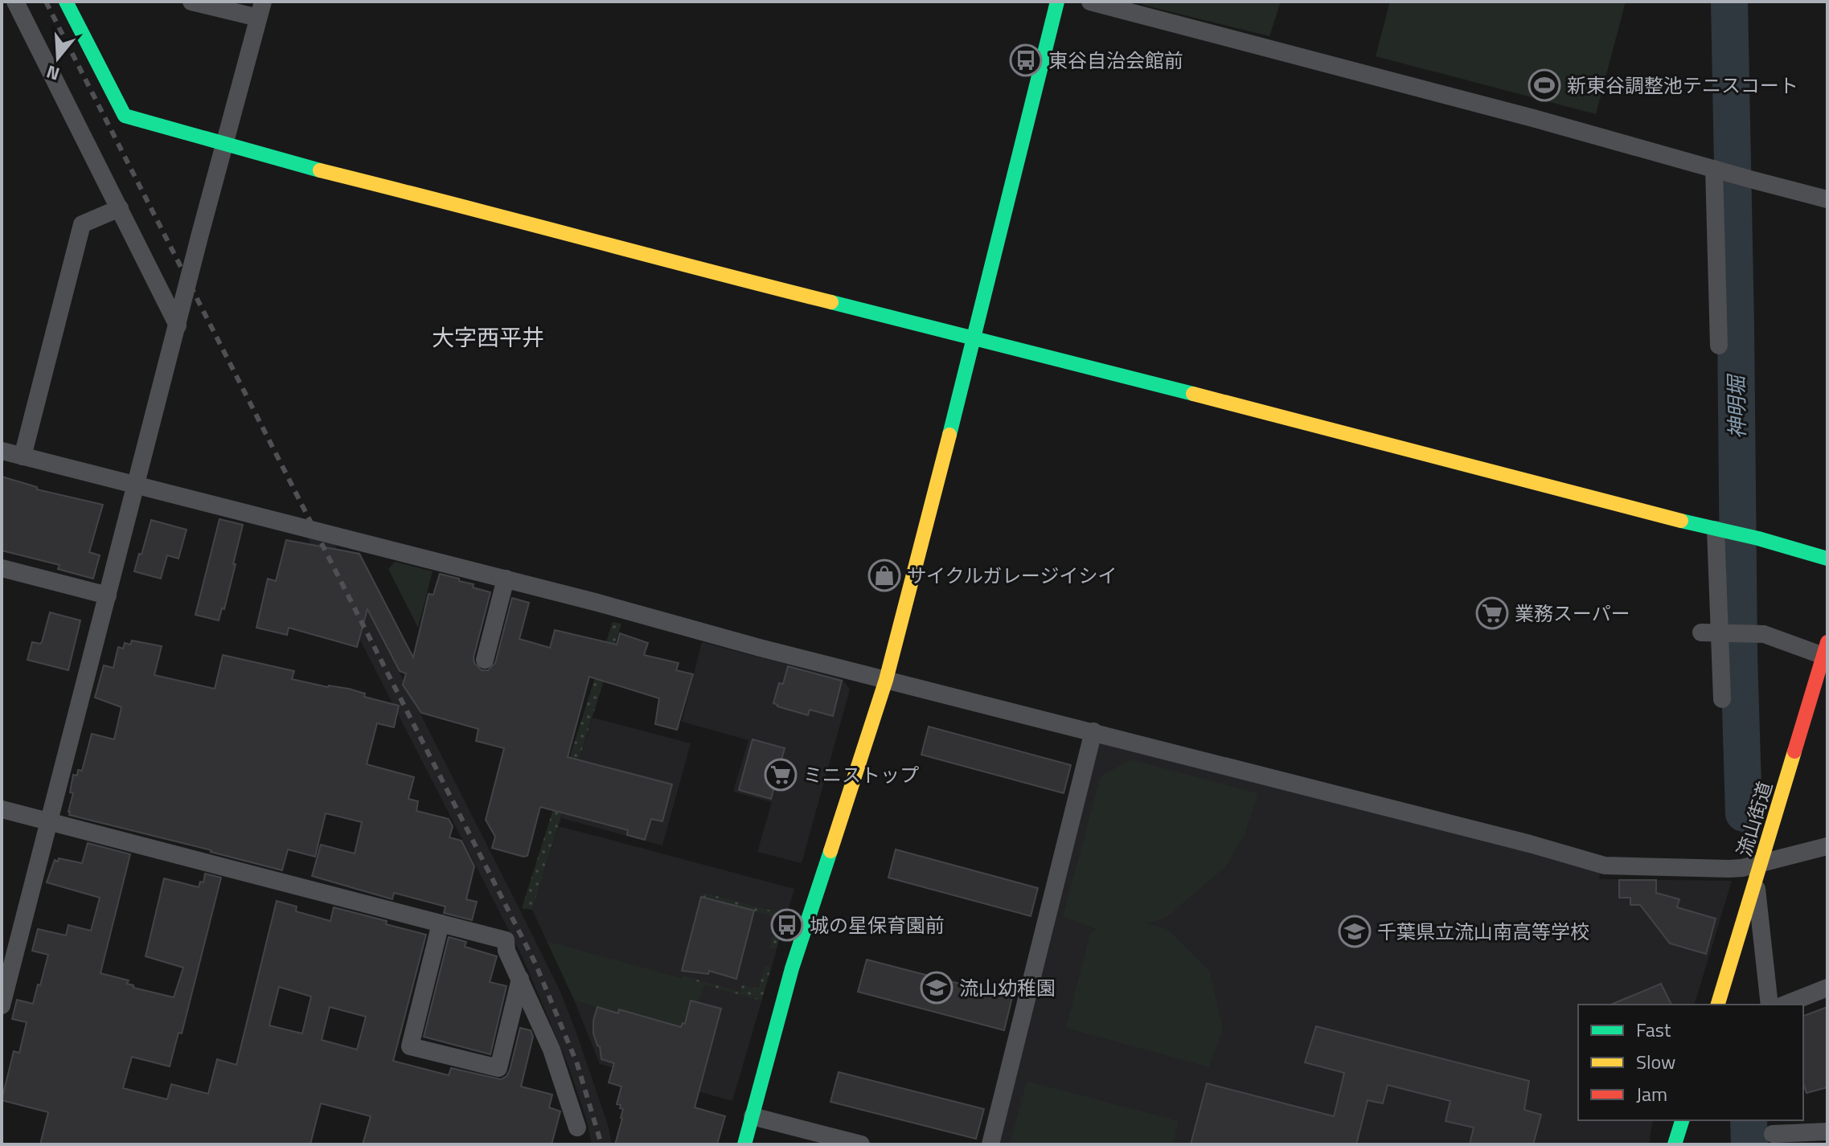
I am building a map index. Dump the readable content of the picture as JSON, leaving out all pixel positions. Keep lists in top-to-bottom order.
{
  "streets": {
    "street": ["流山街道"]
  },
  "districts": ["大字西平井"],
  "water": ["神明堀"],
  "places": {
    "bus stop": ["東谷自治会館前", "城の星保育園前"],
    "sports": ["新東谷調整池テニスコート"],
    "shop": ["サイクルガレージイシイ"],
    "supermarket": ["業務スーパー", "ミニストップ"],
    "school or university": ["千葉県立流山南高等学校", "流山幼稚園"]
  },
  "legend": ["Fast", "Slow", "Jam"],
  "north": "bottom"
}
